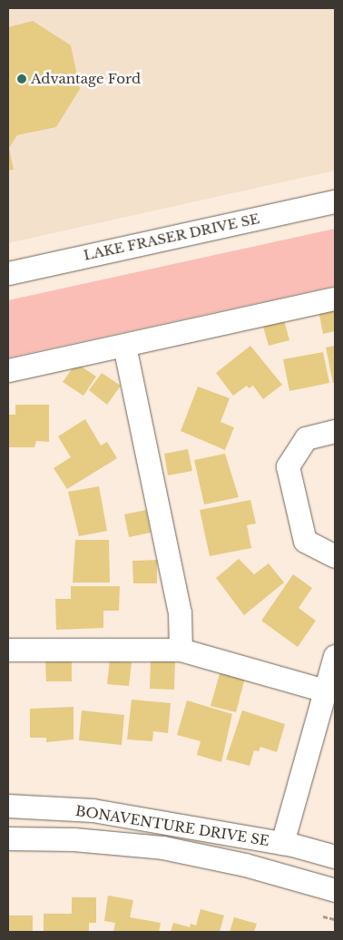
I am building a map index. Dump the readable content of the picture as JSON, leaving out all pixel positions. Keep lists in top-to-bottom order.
{
  "streets": {
    "street": ["LAKE FRASER DRIVE SE", "BONAVENTURE DRIVE SE"]
  },
  "places": ["Advantage Ford"]
}
